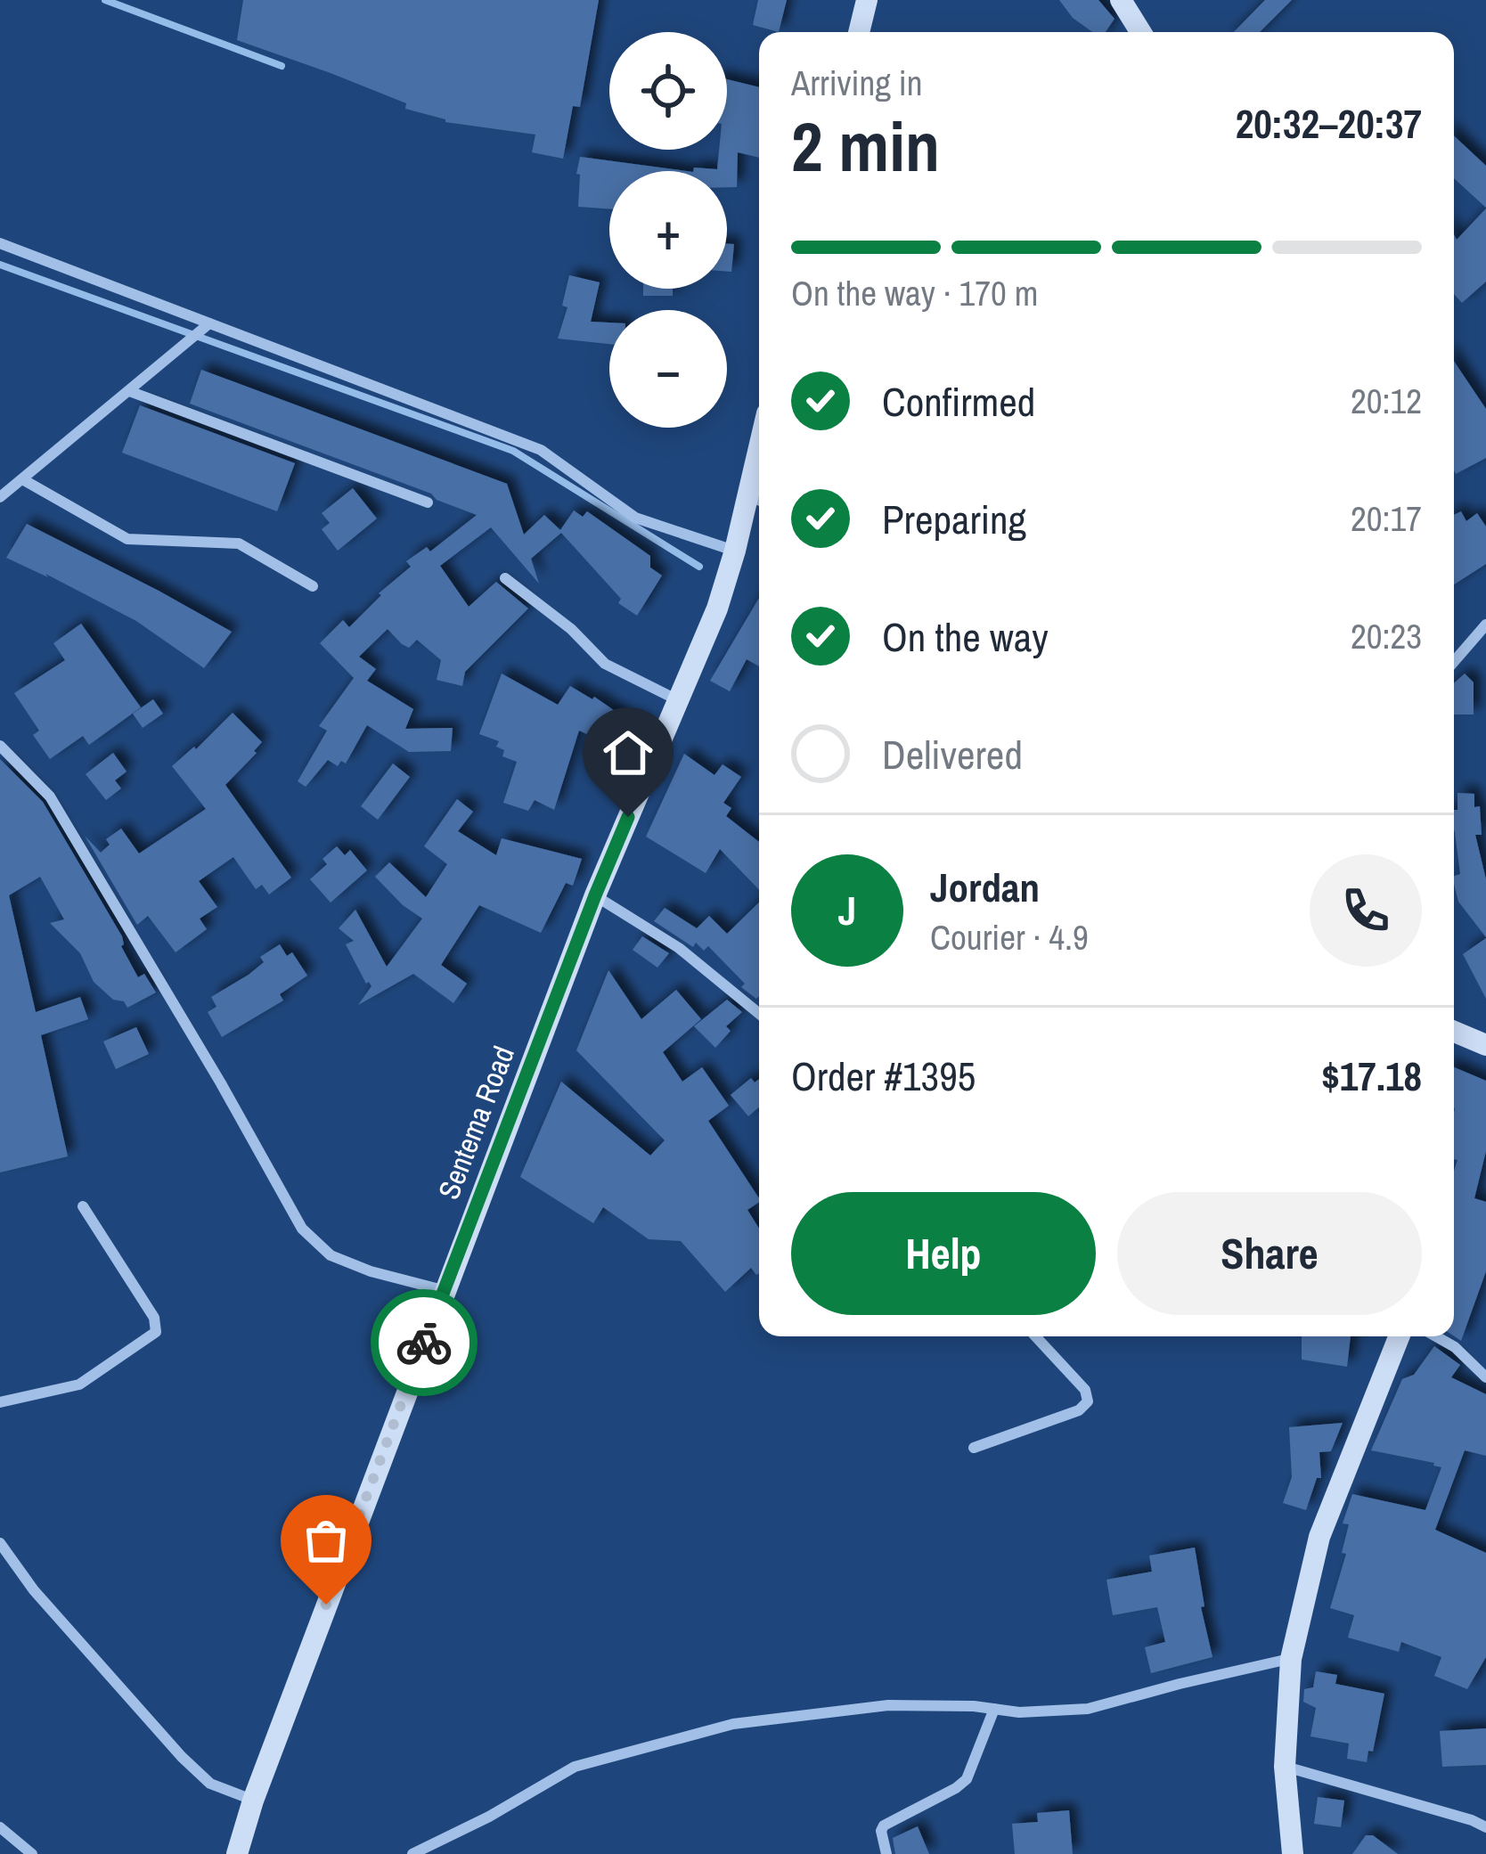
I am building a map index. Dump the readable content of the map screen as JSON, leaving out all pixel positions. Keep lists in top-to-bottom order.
{
  "streets": {
    "main road": ["Sentema Road"]
  },
  "page": {
    "map_buttons": ["+", "−"],
    "heading": ["2 min", "Arriving in", "20:32–20:37"],
    "panel": [
      "Jordan",
      "Courier · 4.9",
      "Order #1395",
      "$17.18"
    ],
    "bar": "On the way · 170 m",
    "list": [
      ["Confirmed", "20:12"],
      ["Preparing", "20:17"],
      ["On the way", "20:23"],
      "Delivered"
    ],
    "round": "J",
    "buttons": ["Help", "Share"]
  }
}
